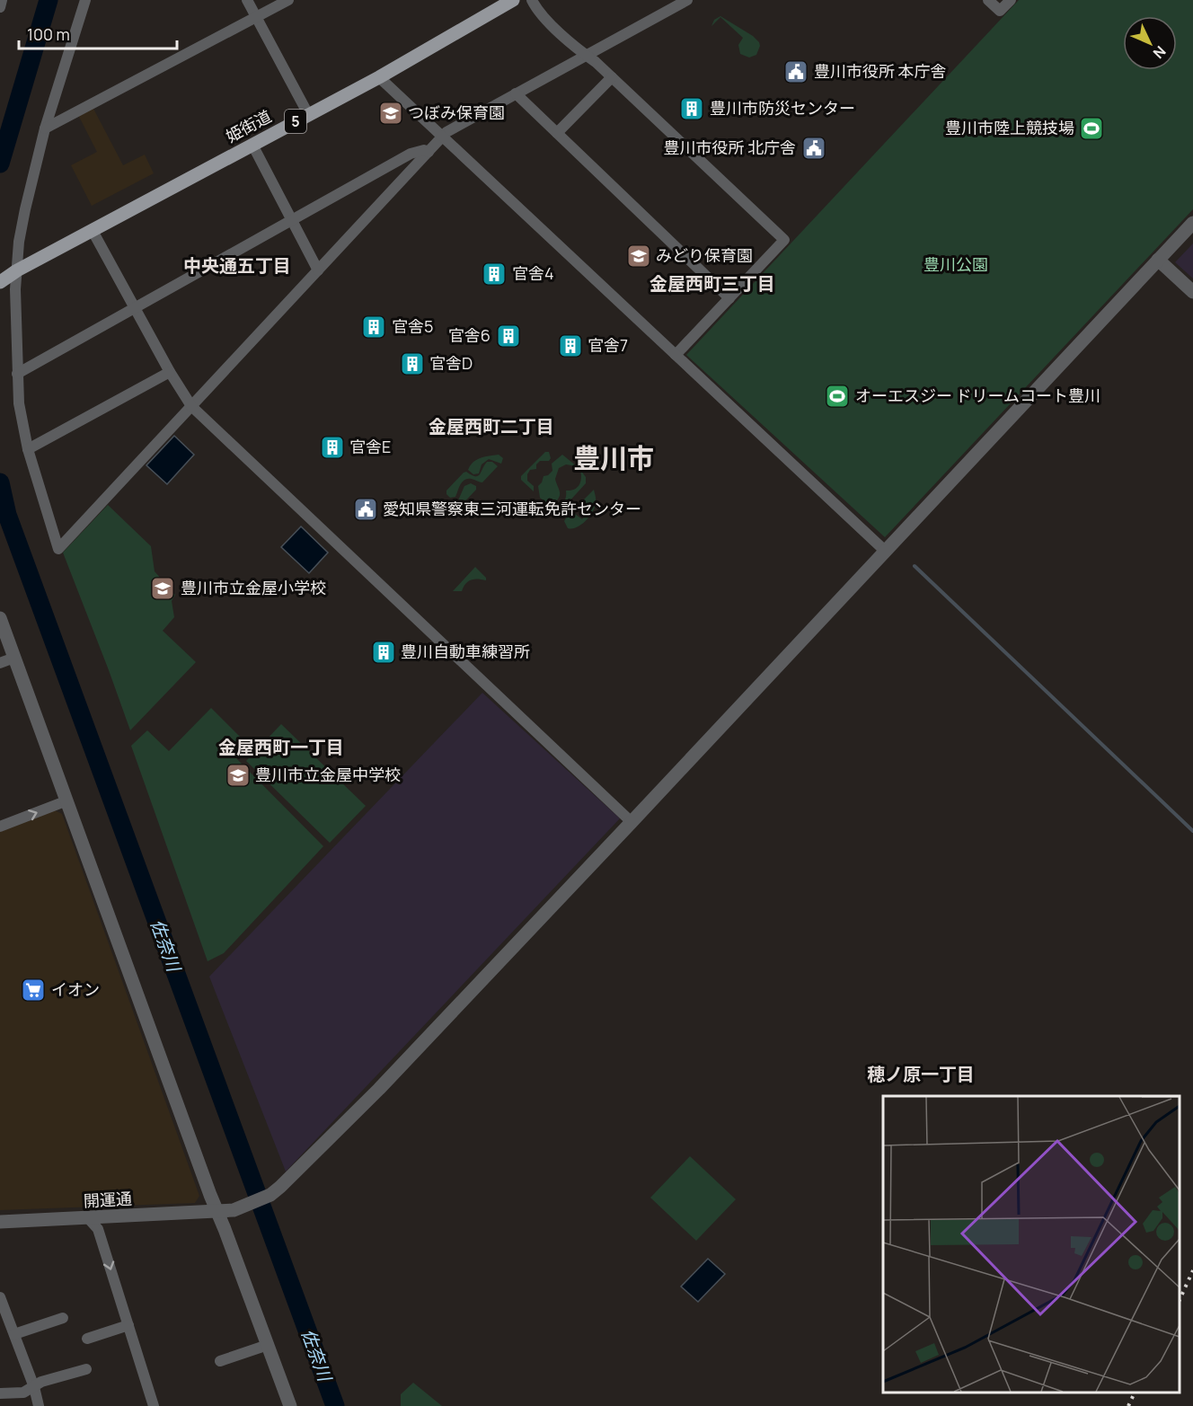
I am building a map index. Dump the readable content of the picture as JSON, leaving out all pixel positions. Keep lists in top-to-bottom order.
{
  "streets": {
    "main road": ["5", "姫街道"],
    "street": ["開運通"]
  },
  "districts": [
    "中央通五丁目",
    "金屋西町三丁目",
    "金屋西町二丁目",
    "豊川市",
    "金屋西町一丁目",
    "穂ノ原一丁目"
  ],
  "water": ["佐奈川"],
  "parks": ["豊川公園"],
  "places": {
    "public building": ["豊川市役所 本庁舎", "豊川市役所 北庁舎", "愛知県警察東三河運転免許センター"],
    "building": [
      "豊川市防災センター",
      "官舎4",
      "官舎5",
      "官舎6",
      "官舎7",
      "官舎D",
      "官舎E",
      "豊川自動車練習所"
    ],
    "school or university": [
      "つぼみ保育園",
      "みどり保育園",
      "豊川市立金屋小学校",
      "豊川市立金屋中学校"
    ],
    "sports": ["豊川市陸上競技場", "オーエスジー ドリームコート豊川"],
    "supermarket": ["イオン"]
  },
  "scale_bar": "100 m",
  "north": "bottom right"
}
